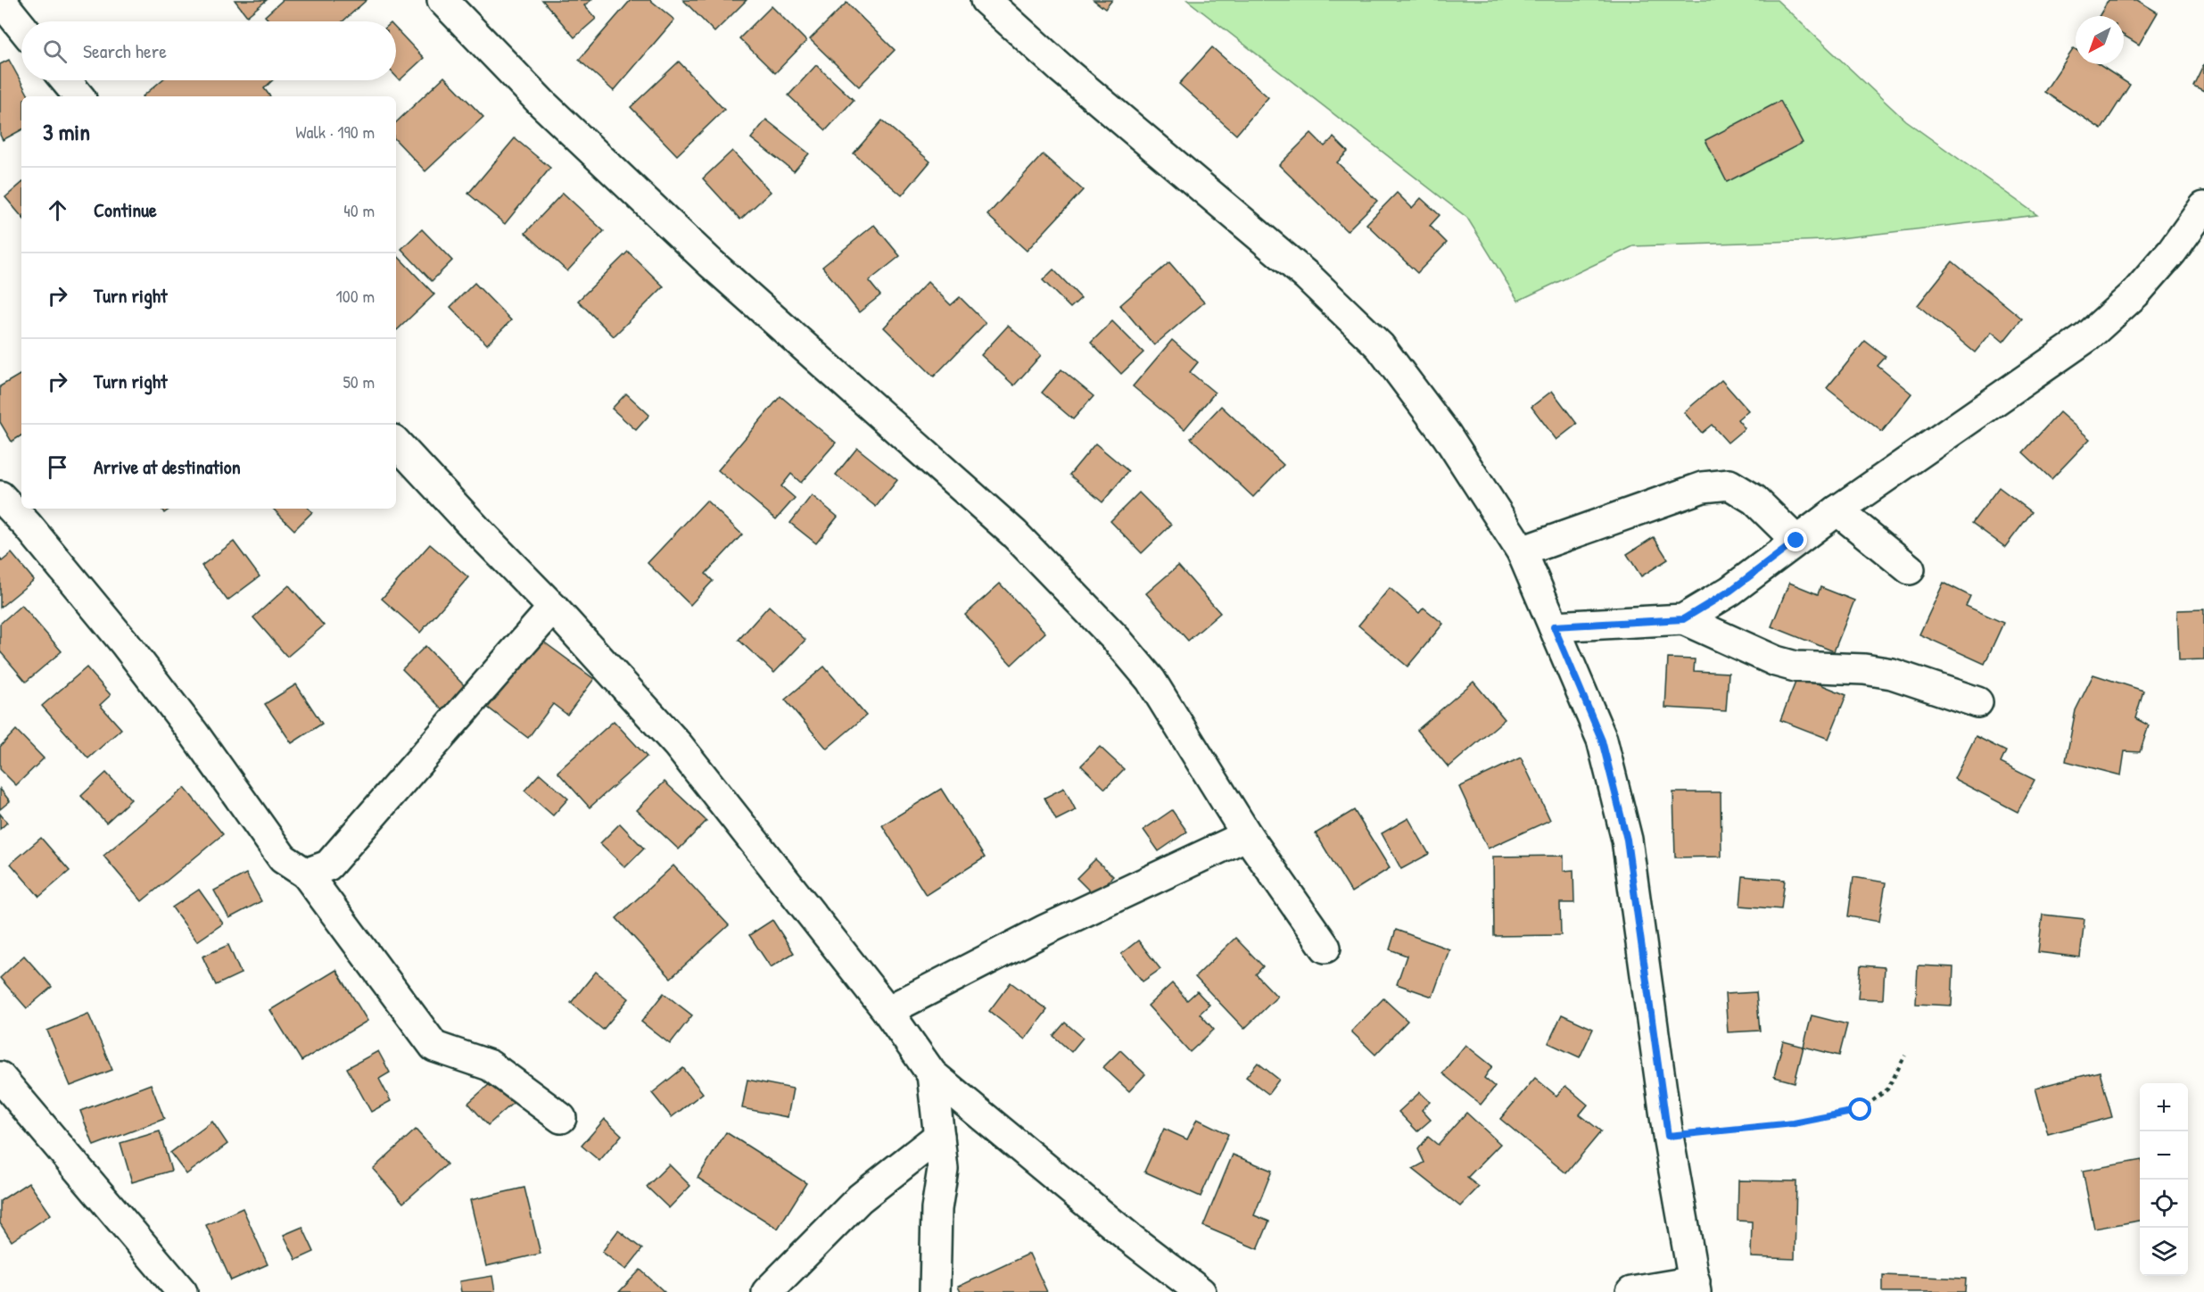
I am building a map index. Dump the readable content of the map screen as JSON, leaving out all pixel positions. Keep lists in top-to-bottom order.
{
  "north": "bottom left",
  "page": {
    "search": "Search here",
    "heading": ["3 min", "Walk · 190 m"],
    "list": [
      ["Continue", "40 m"],
      ["Turn right", "100 m"],
      ["Turn right", "50 m"],
      "Arrive at destination"
    ],
    "map_buttons": ["+", "−"]
  }
}
